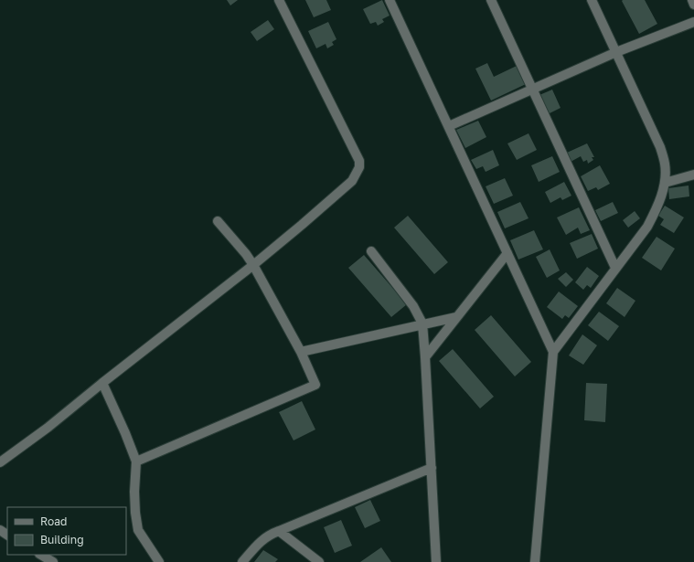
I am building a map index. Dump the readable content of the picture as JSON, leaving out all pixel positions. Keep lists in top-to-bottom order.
{
  "legend": ["Road", "Building"]
}
